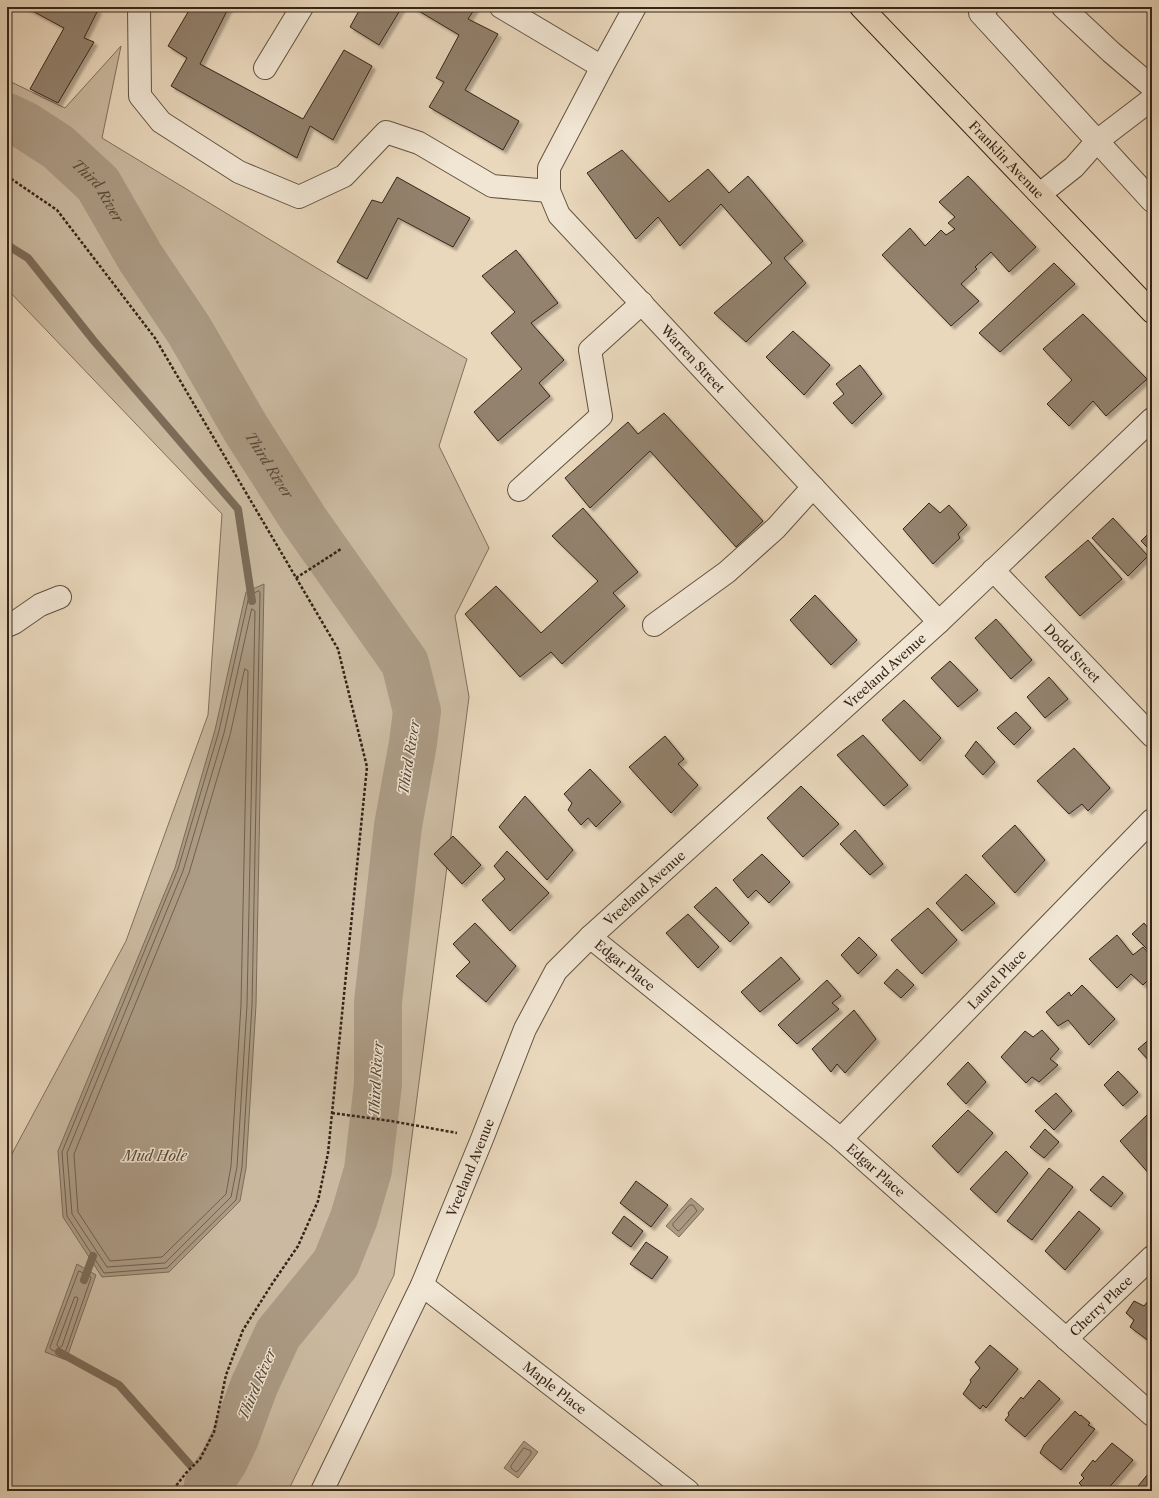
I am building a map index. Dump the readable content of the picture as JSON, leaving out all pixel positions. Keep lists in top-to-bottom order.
{
  "streets": {
    "main road": ["Franklin Avenue"],
    "street": [
      "Warren Street",
      "Dodd Street",
      "Vreeland Avenue",
      "Edgar Place",
      "Laurel Place",
      "Cherry Place",
      "Maple Place"
    ]
  },
  "crossings": [
    ["Warren Street", "Vreeland Avenue"],
    ["Dodd Street", "Vreeland Avenue"],
    ["Vreeland Avenue", "Edgar Place"],
    ["Vreeland Avenue", "Maple Place"],
    ["Edgar Place", "Laurel Place"],
    ["Edgar Place", "Cherry Place"]
  ],
  "water": ["Third River", "Mud Hole"]
}
